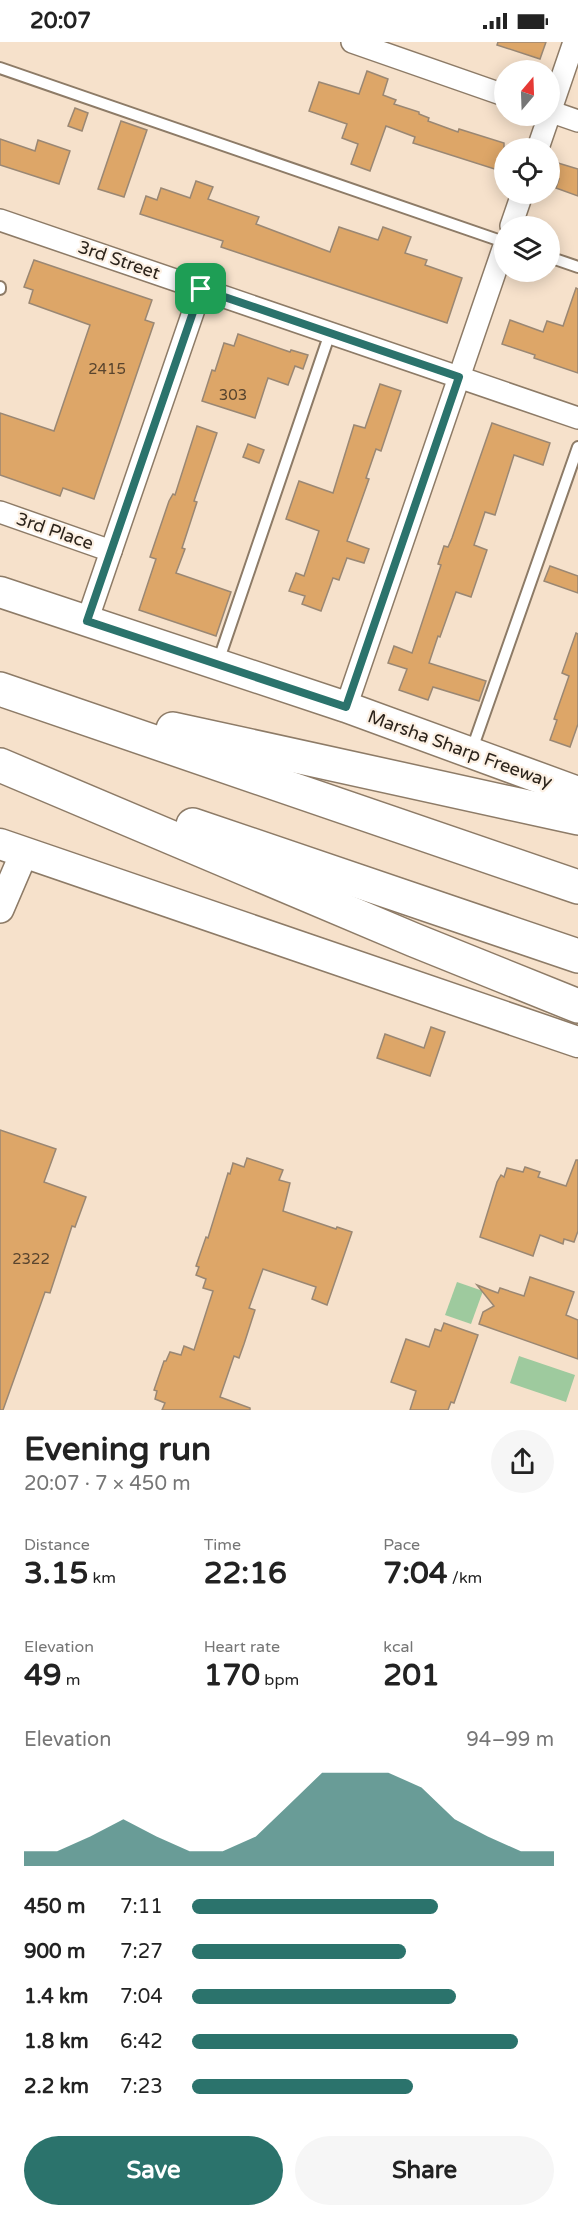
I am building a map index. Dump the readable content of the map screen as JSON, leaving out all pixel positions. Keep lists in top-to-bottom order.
{
  "streets": {
    "main road": ["Marsha Sharp Freeway"],
    "street": ["3rd Street", "3rd Place"]
  },
  "house_numbers": ["2415", "303", "2322"],
  "north": "top",
  "page": {
    "status": "20:07",
    "heading": ["Evening run", "20:07 · 7 × 450 m"],
    "stats": [
      ["Distance", "3.15 km"],
      ["Time", "22:16"],
      ["Pace", "7:04 /km"],
      ["Elevation", "49 m"],
      ["Heart rate", "170 bpm"],
      ["kcal", "201"]
    ],
    "chart": ["Elevation", "94–99 m"],
    "list": [
      {
        "name": "450 m",
        "note": "7:11"
      },
      {
        "name": "900 m",
        "note": "7:27"
      },
      {
        "name": "1.4 km",
        "note": "7:04"
      },
      {
        "name": "1.8 km",
        "note": "6:42"
      },
      {
        "name": "2.2 km",
        "note": "7:23"
      }
    ],
    "buttons": ["Save", "Share"]
  }
}
